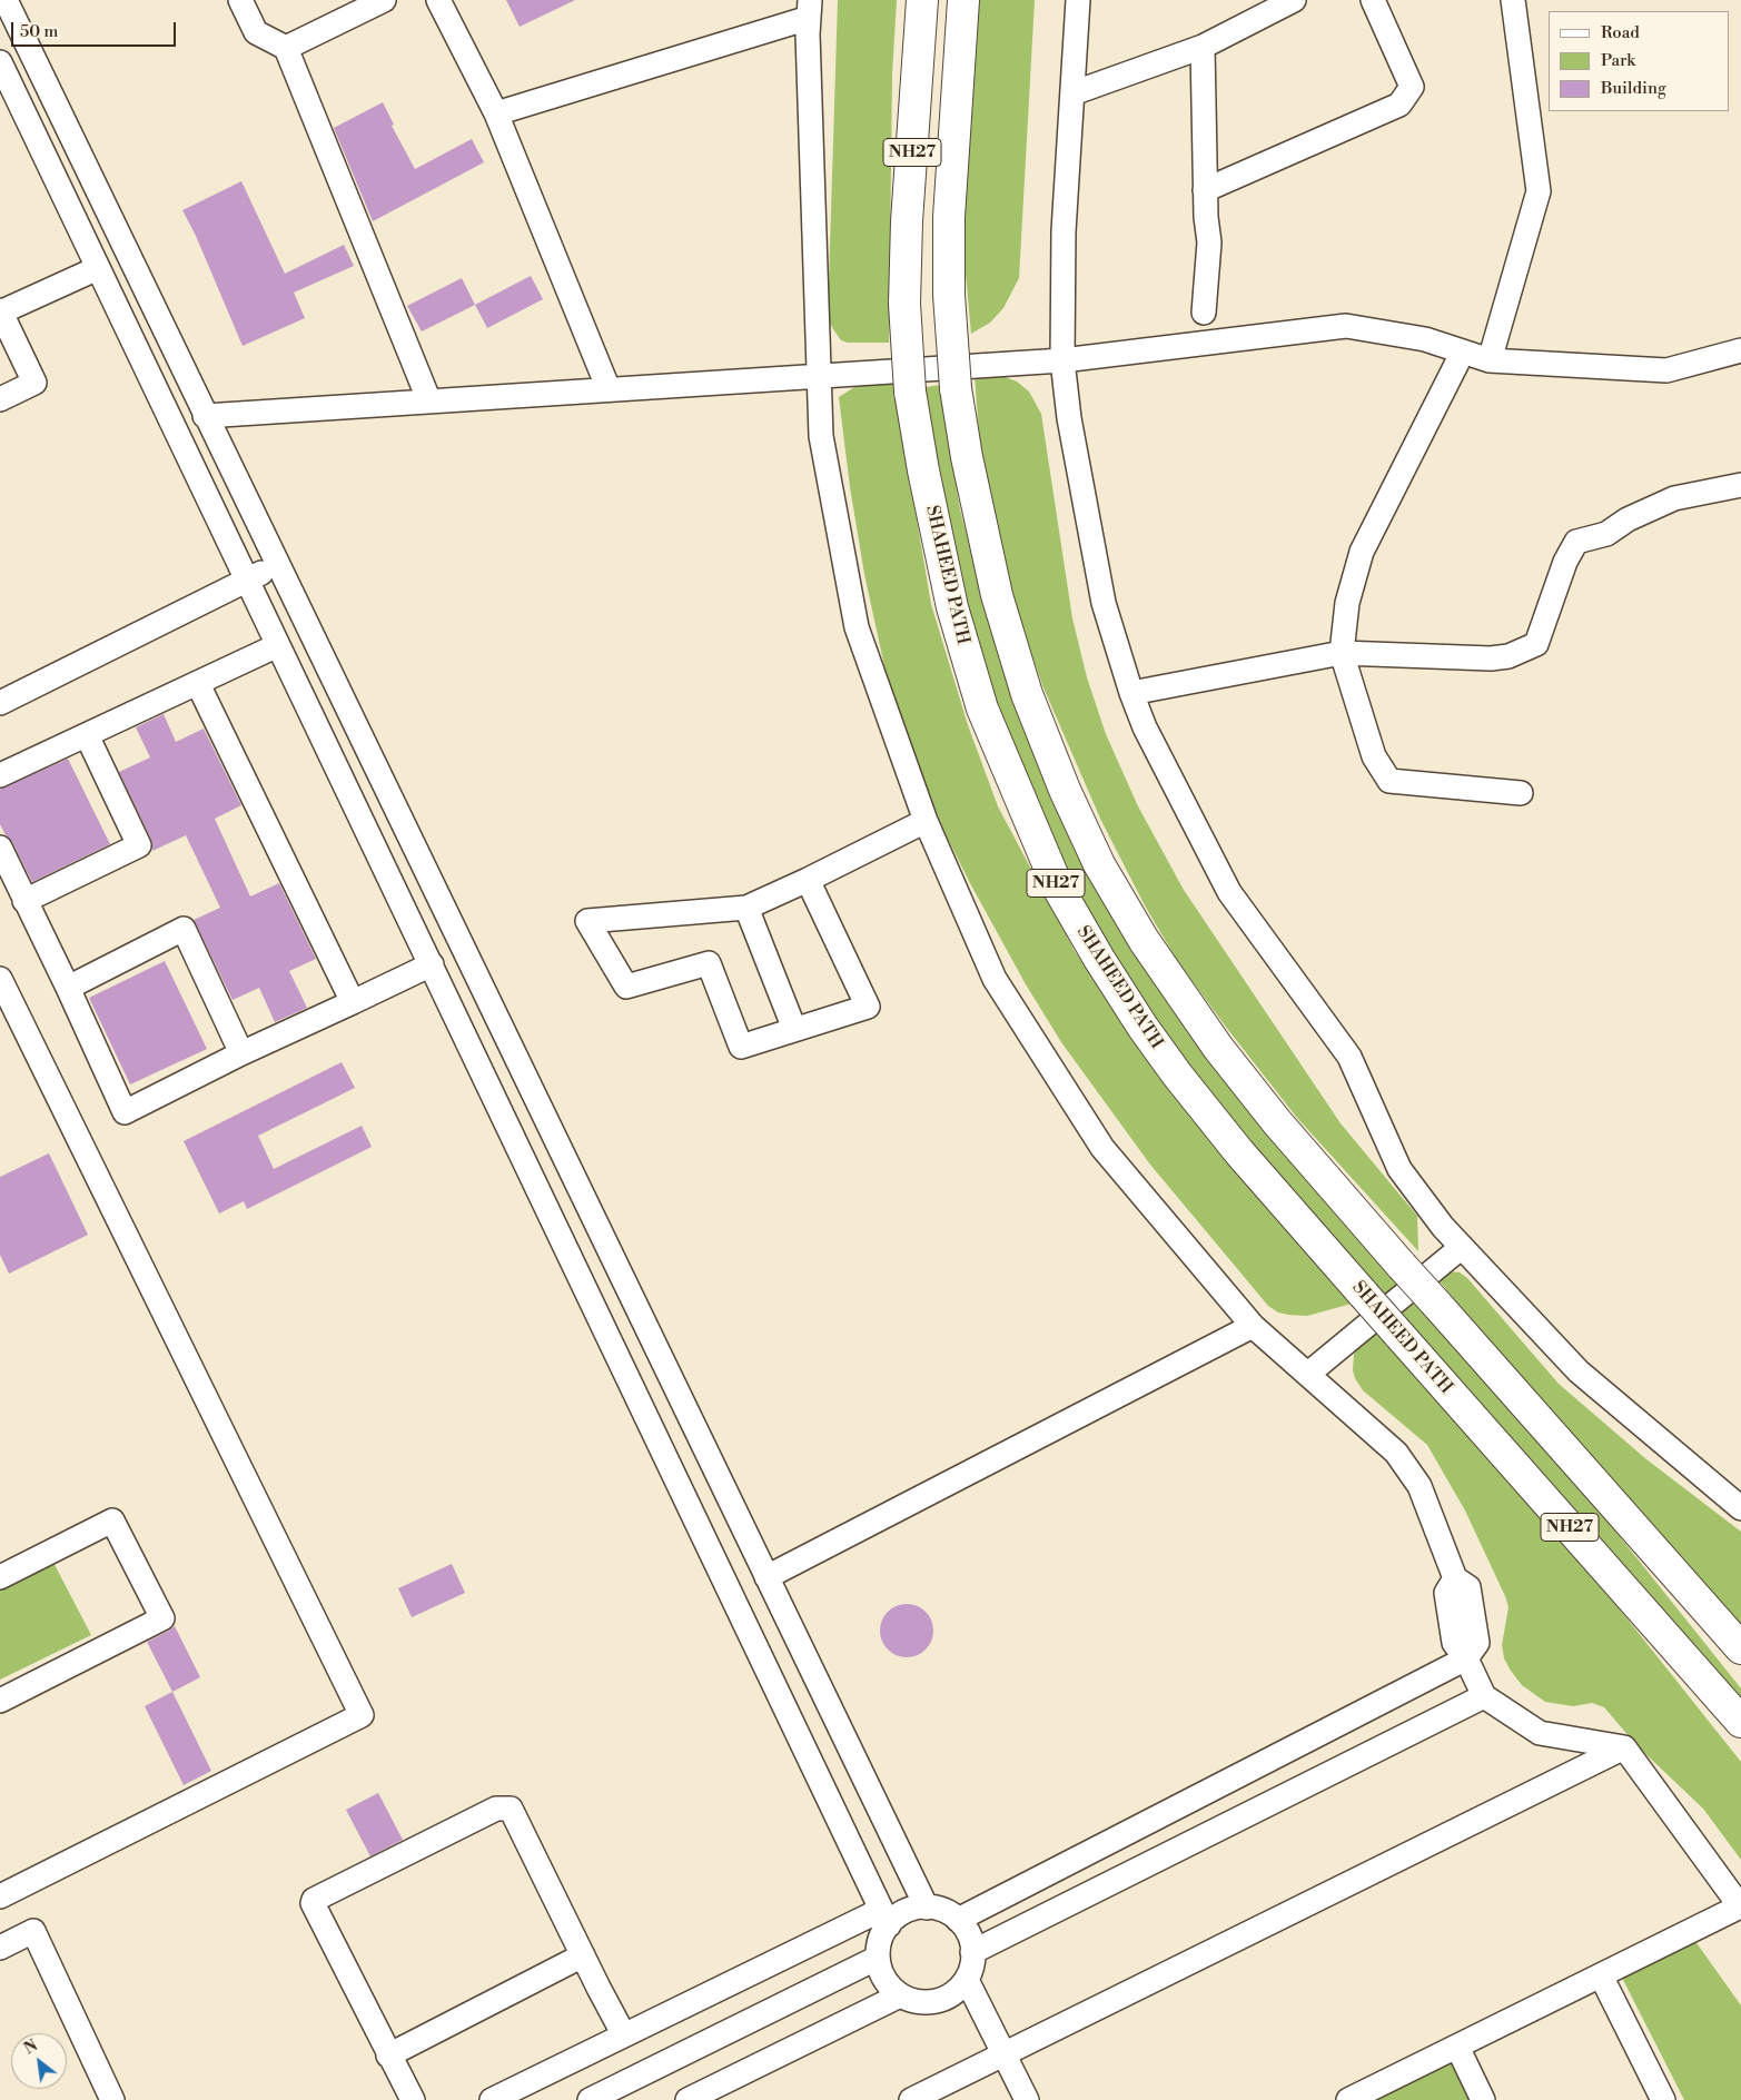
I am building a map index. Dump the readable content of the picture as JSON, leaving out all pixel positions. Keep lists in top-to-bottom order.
{
  "streets": {
    "highway": ["NH27", "SHAHEED PATH"]
  },
  "legend": ["Road", "Park", "Building"],
  "scale_bar": "50 m",
  "north": "top left"
}
